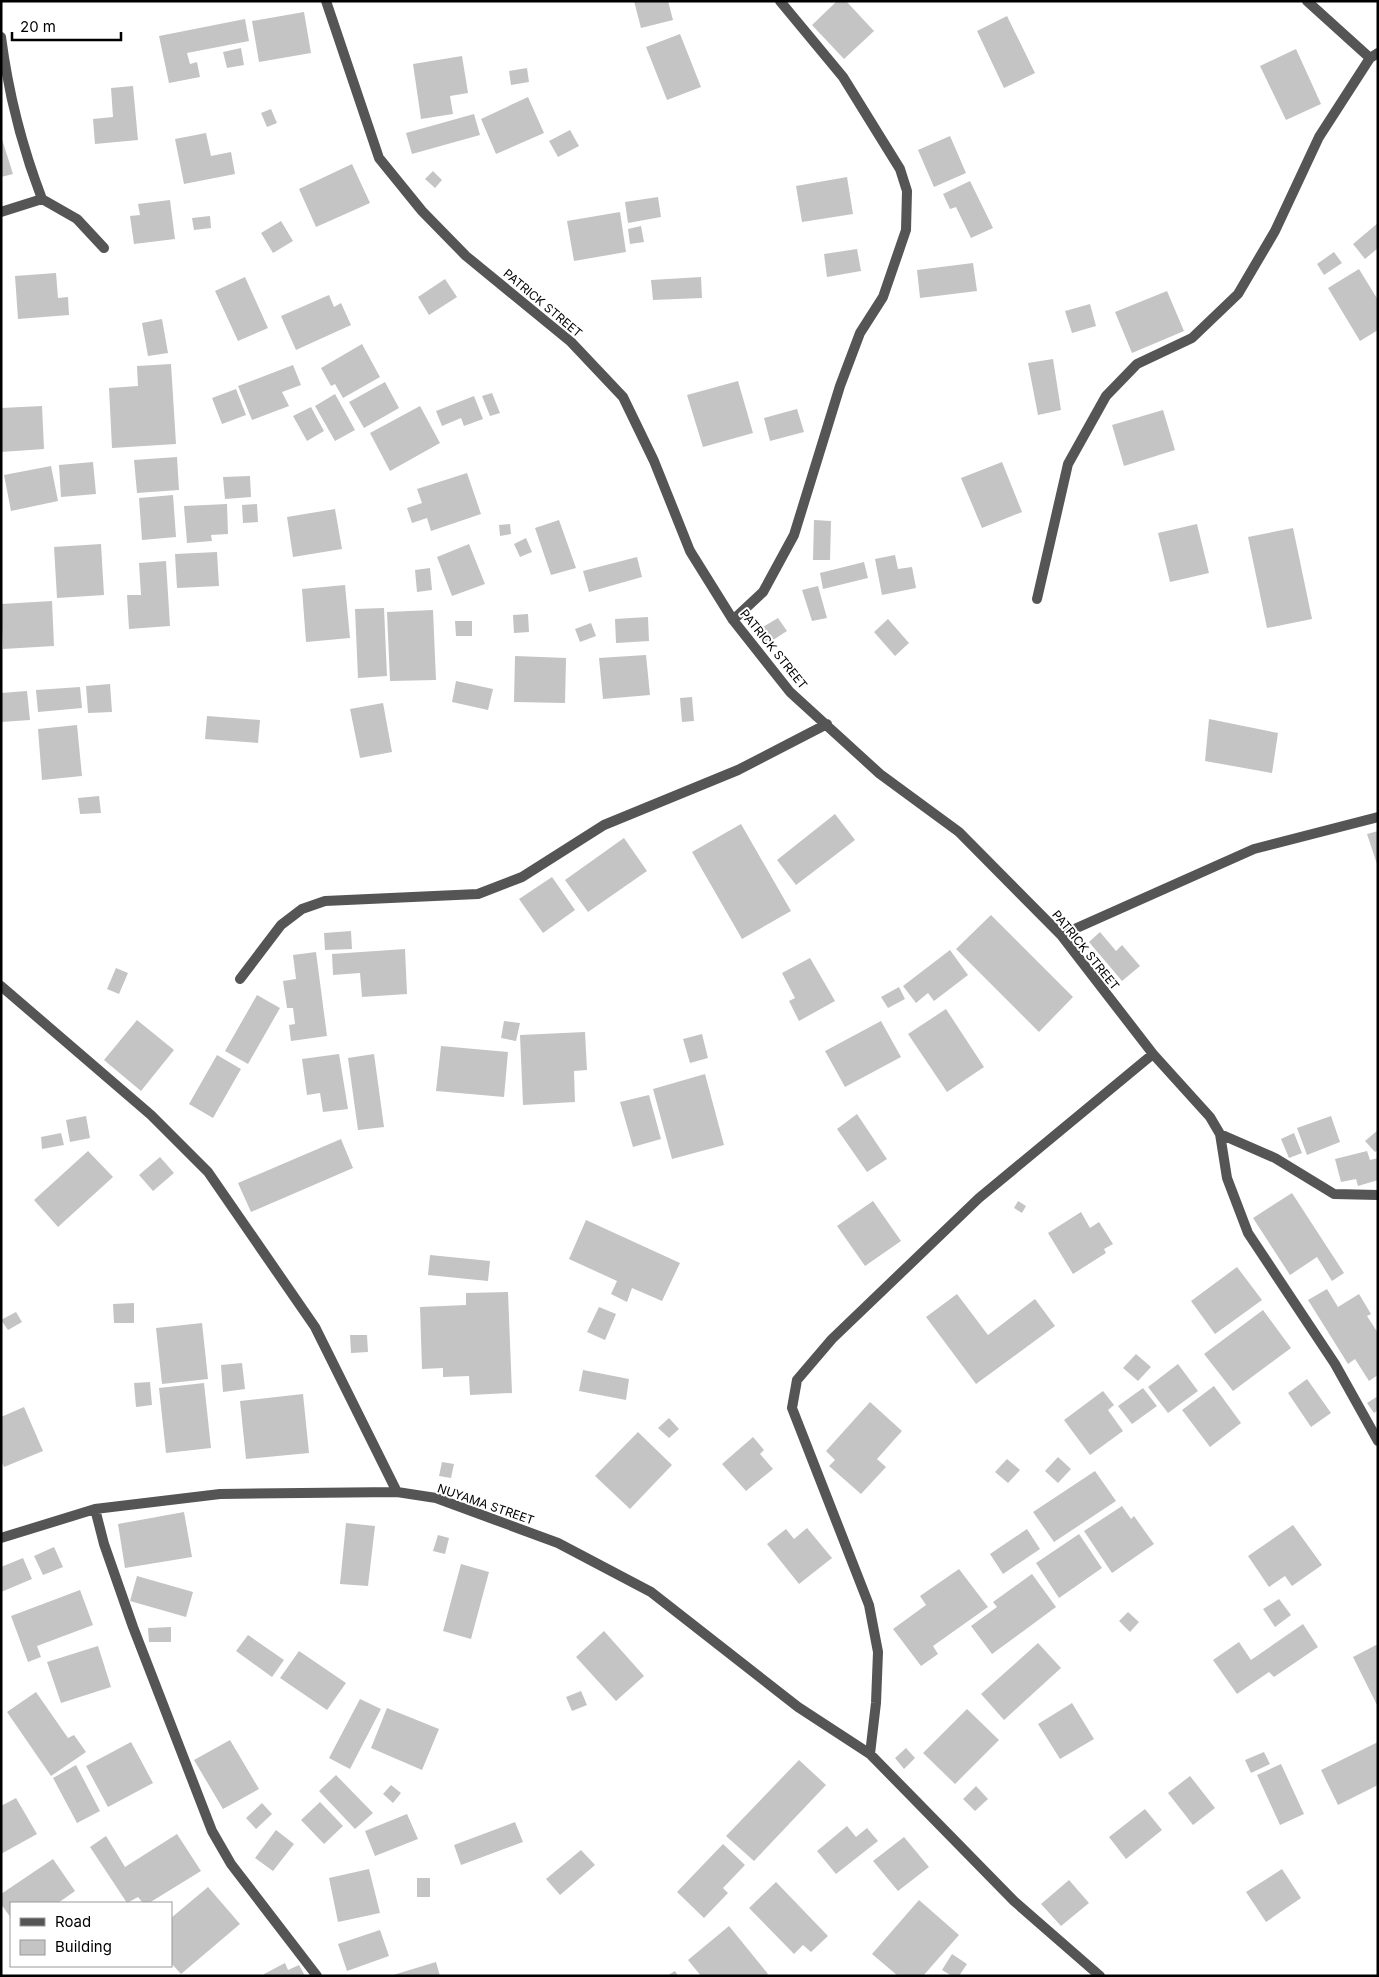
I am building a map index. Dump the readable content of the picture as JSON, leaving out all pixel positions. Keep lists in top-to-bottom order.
{
  "streets": {
    "street": ["PATRICK STREET", "NUYAMA STREET"]
  },
  "legend": ["Road", "Building"],
  "scale_bar": "20 m"
}
